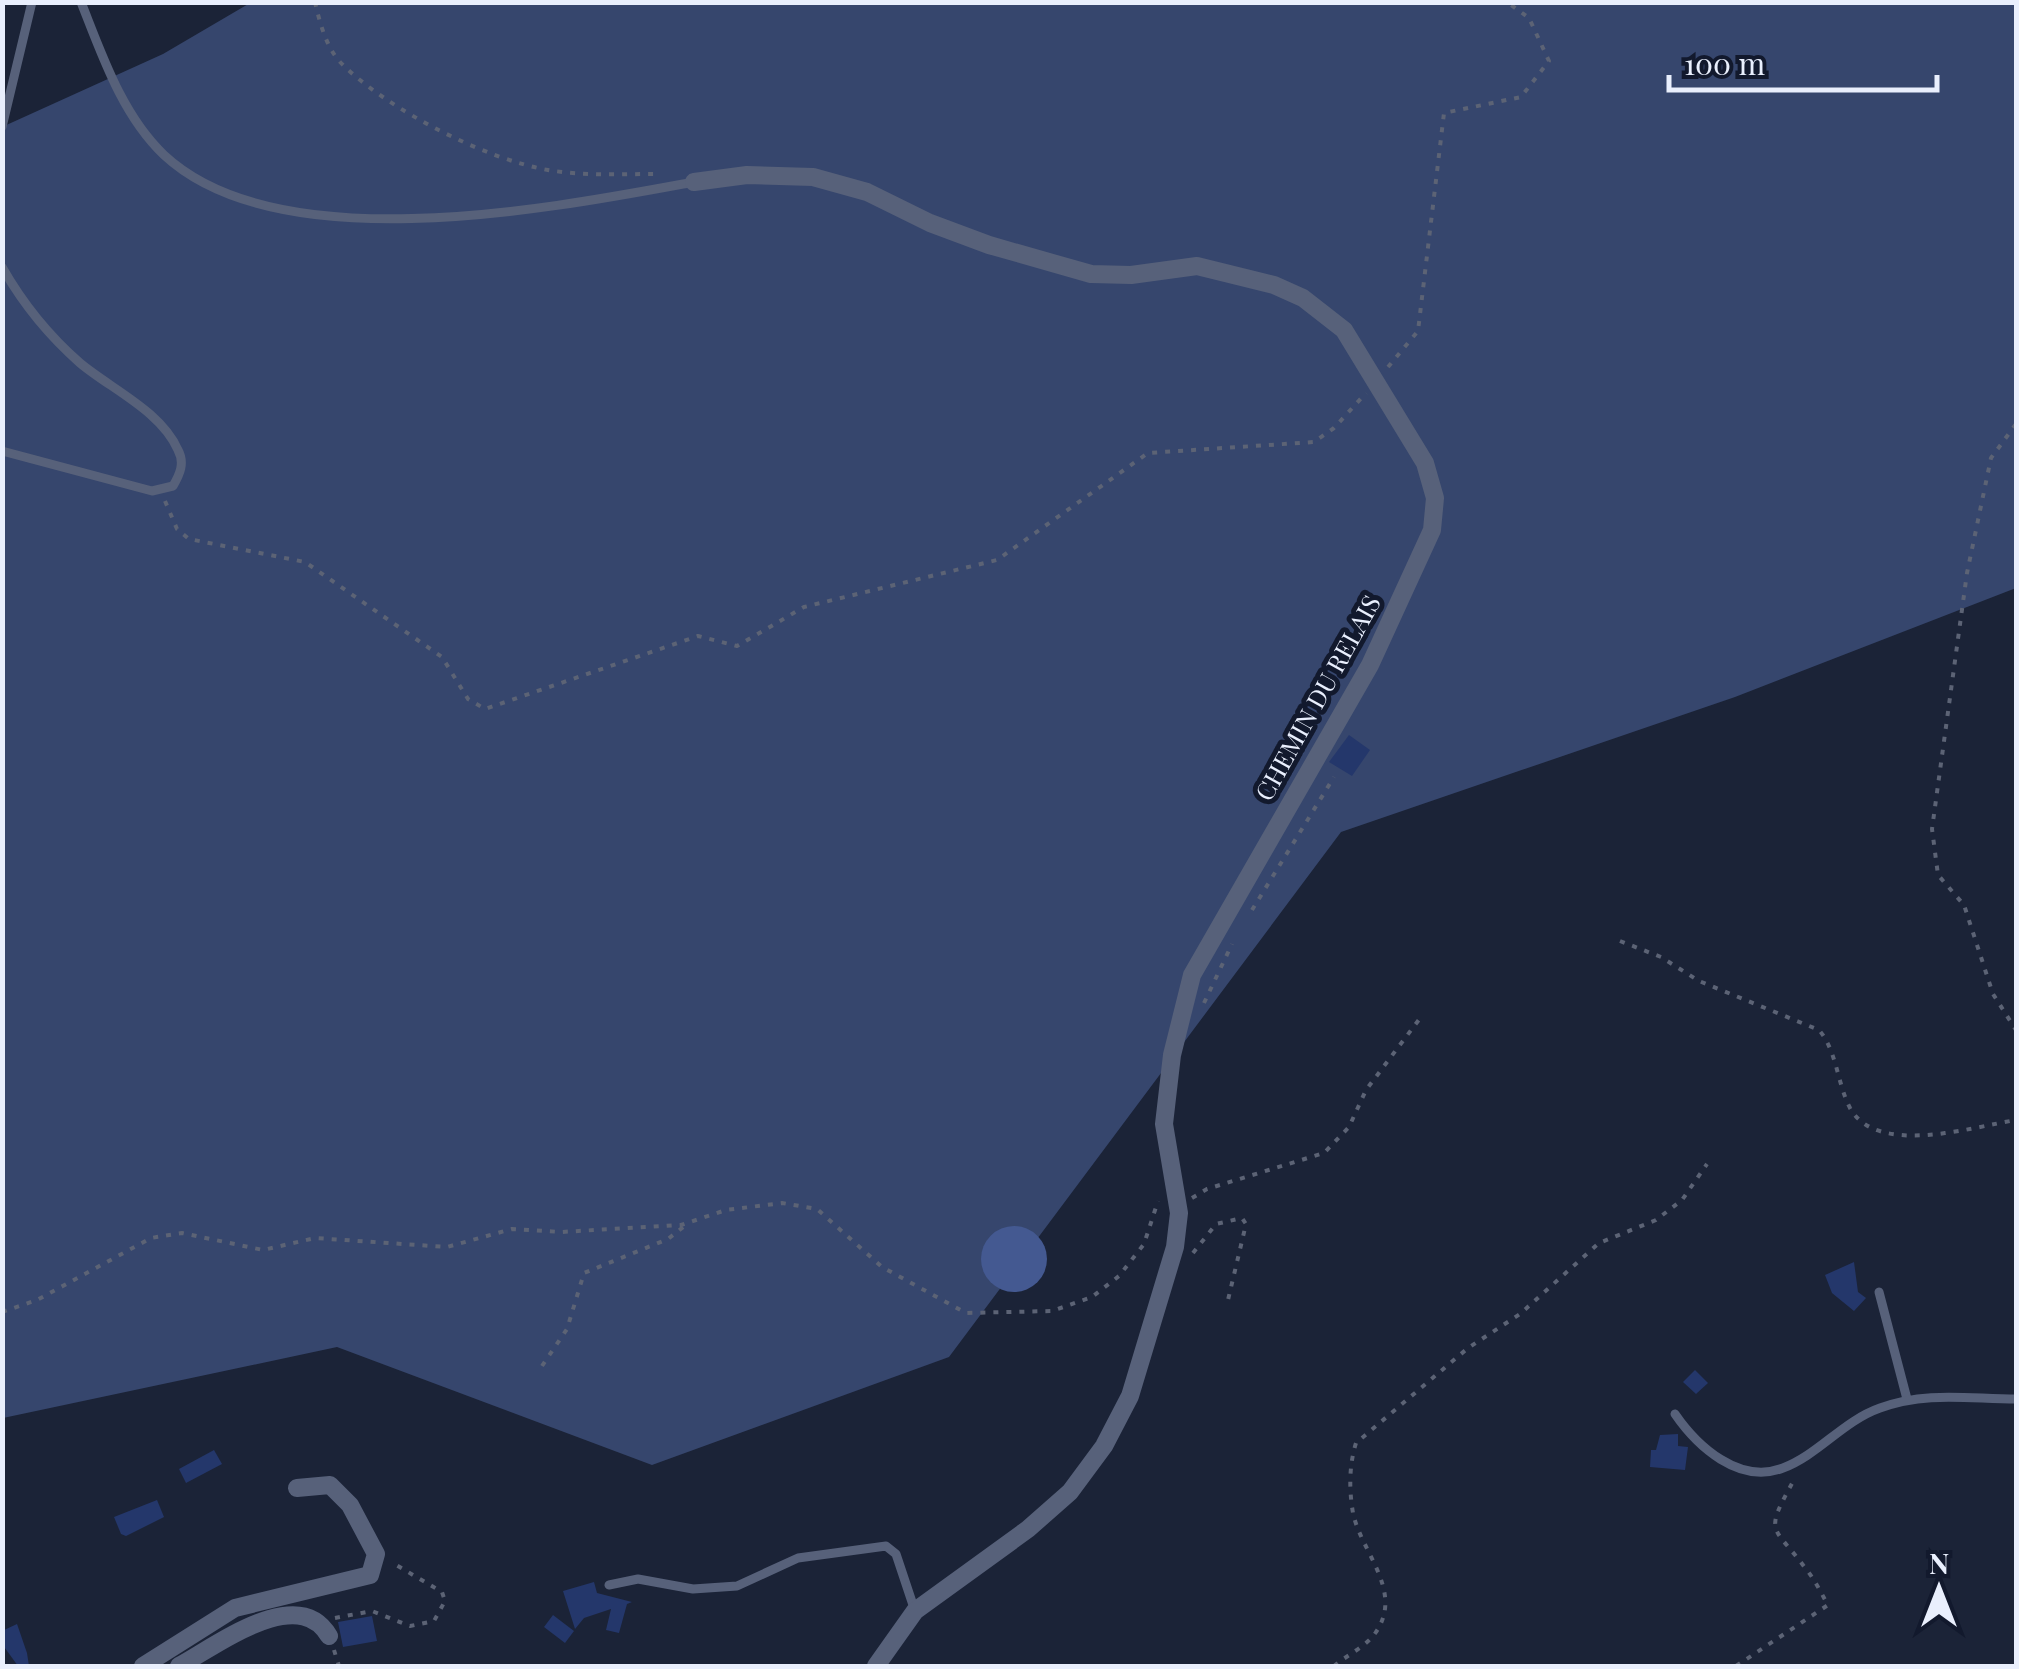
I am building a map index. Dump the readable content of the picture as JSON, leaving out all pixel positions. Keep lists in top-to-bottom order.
{
  "streets": {
    "street": ["CHEMIN DU RELAIS"]
  },
  "scale_bar": "100 m",
  "north": "top"
}
